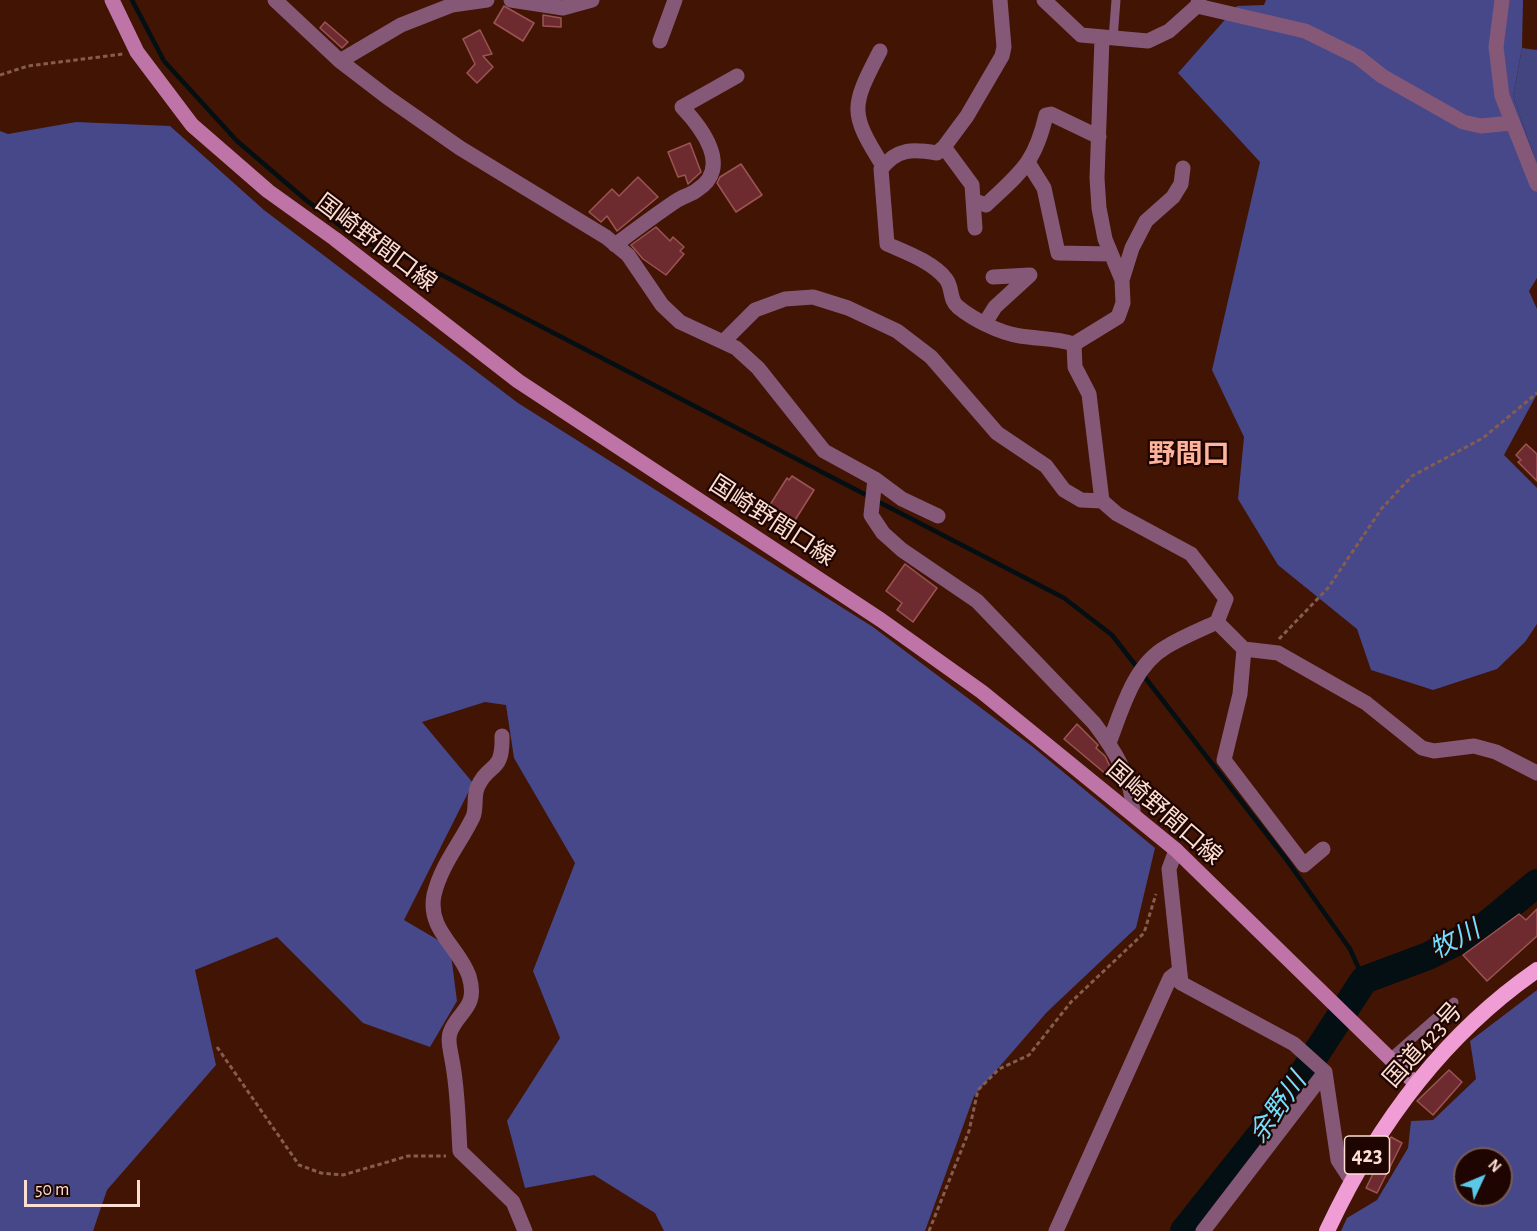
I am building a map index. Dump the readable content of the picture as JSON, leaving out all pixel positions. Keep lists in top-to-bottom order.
{
  "streets": {
    "highway": ["国道423号", "423"],
    "main road": ["国崎野間口線"]
  },
  "crossings": [
    ["国崎野間口線", "国道423号"]
  ],
  "districts": ["野間口"],
  "water": ["牧川", "余野川"],
  "scale_bar": "50 m",
  "north": "top right"
}
